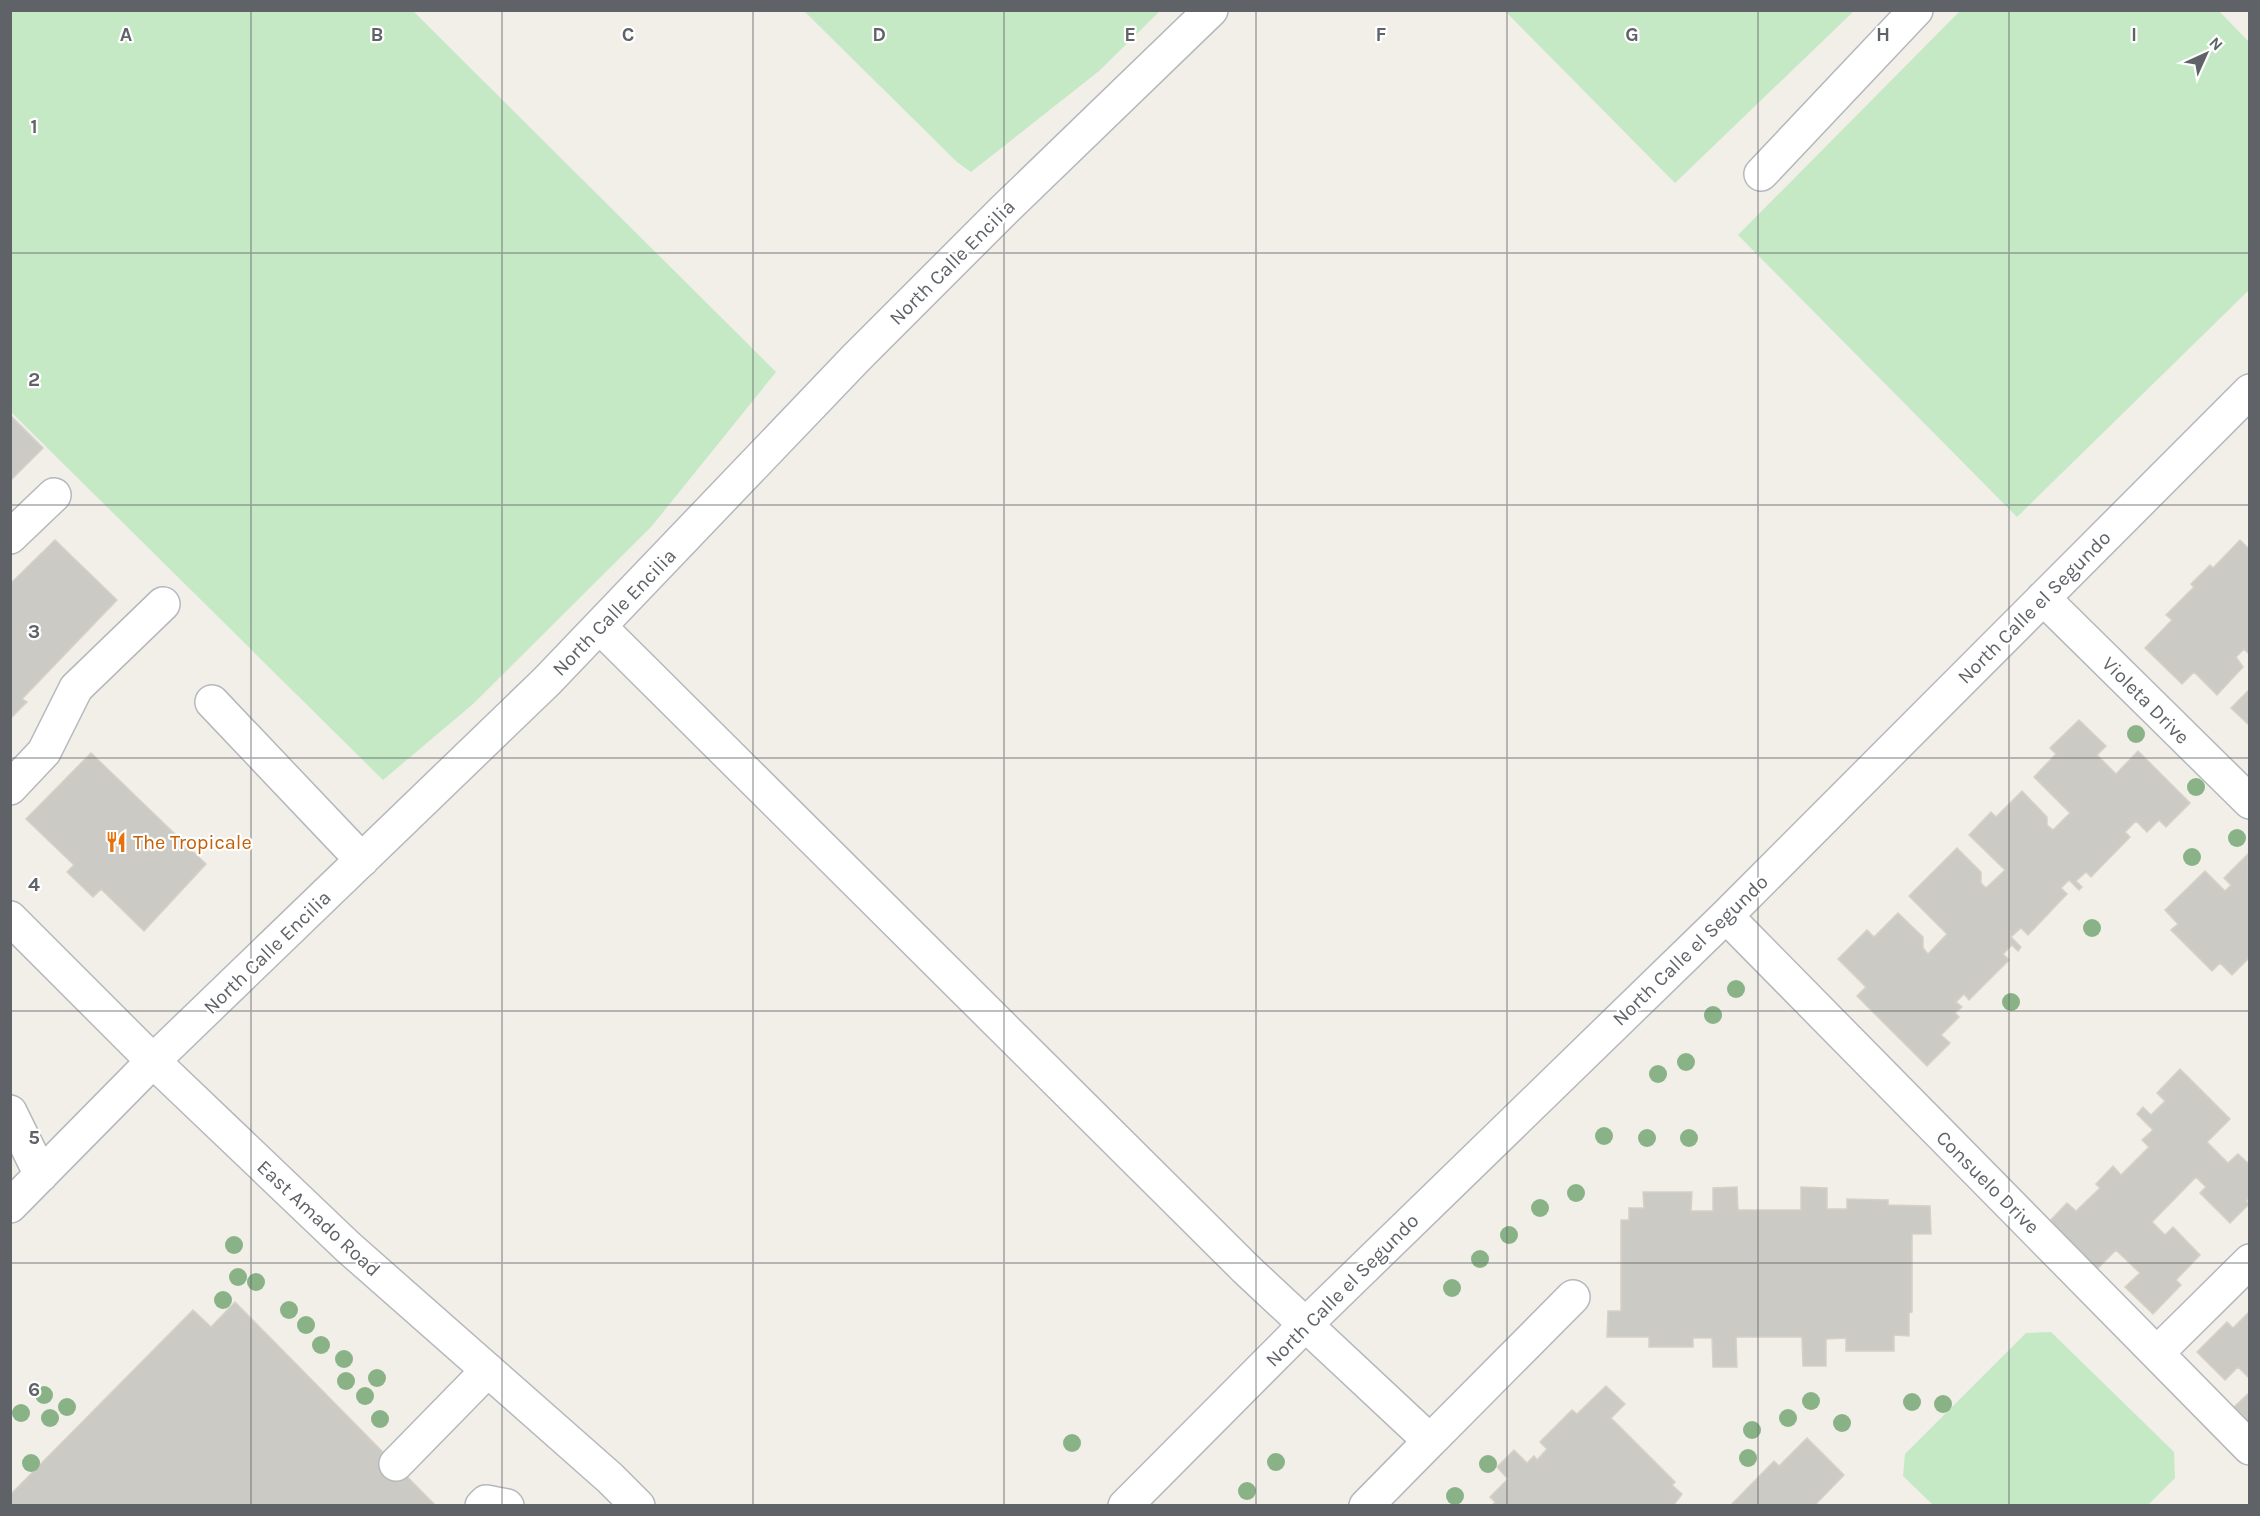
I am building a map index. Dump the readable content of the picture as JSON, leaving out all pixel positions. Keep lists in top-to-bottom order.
{
  "streets": {
    "street": [
      "North Calle Encilia",
      "North Calle el Segundo",
      "Violeta Drive",
      "Consuelo Drive",
      "East Amado Road"
    ]
  },
  "crossings": [
    ["North Calle Encilia", "East Amado Road"],
    ["North Calle el Segundo", "Violeta Drive"],
    ["North Calle el Segundo", "Consuelo Drive"]
  ],
  "places": {
    "restaurant": ["The Tropicale"]
  },
  "north": "top right",
  "grid": {
    "columns": [
      "A",
      "B",
      "C",
      "D",
      "E",
      "F",
      "G",
      "H",
      "I"
    ],
    "rows": [
      "1",
      "2",
      "3",
      "4",
      "5",
      "6"
    ]
  }
}
